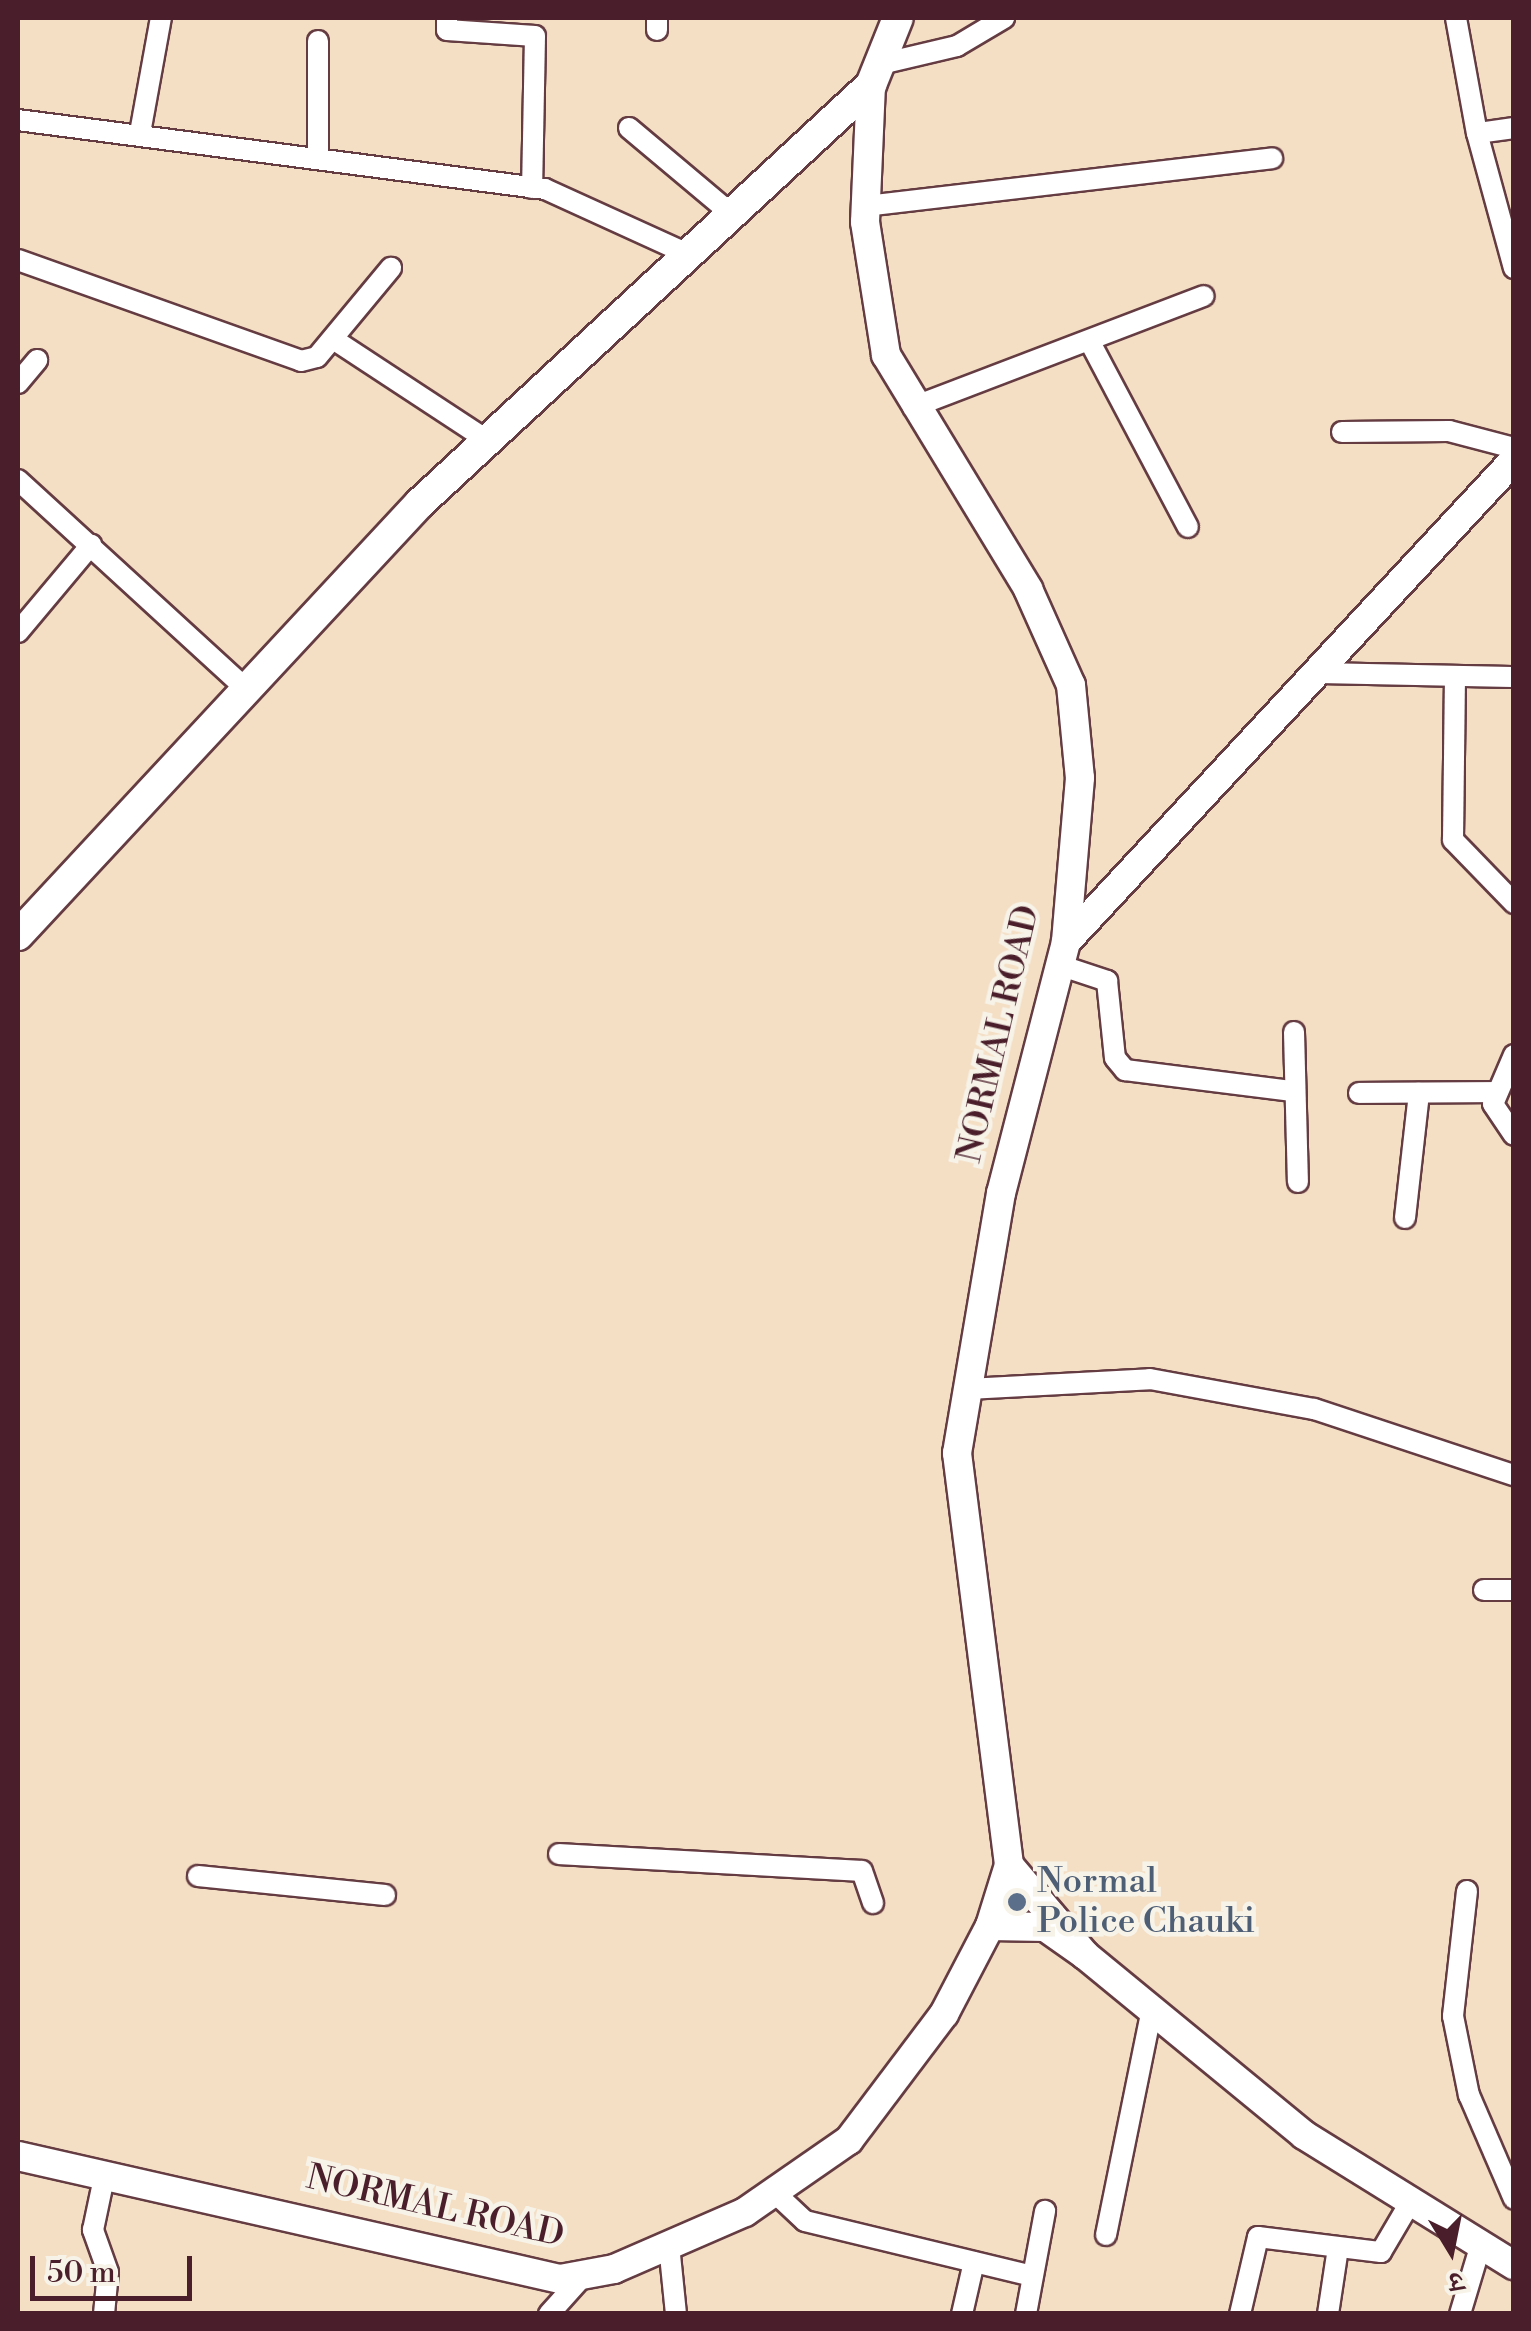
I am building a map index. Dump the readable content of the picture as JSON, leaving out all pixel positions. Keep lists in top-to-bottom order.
{
  "streets": {
    "main road": ["NORMAL ROAD"]
  },
  "places": ["Normal Police Chauki"],
  "scale_bar": "50 m",
  "north": "bottom"
}
